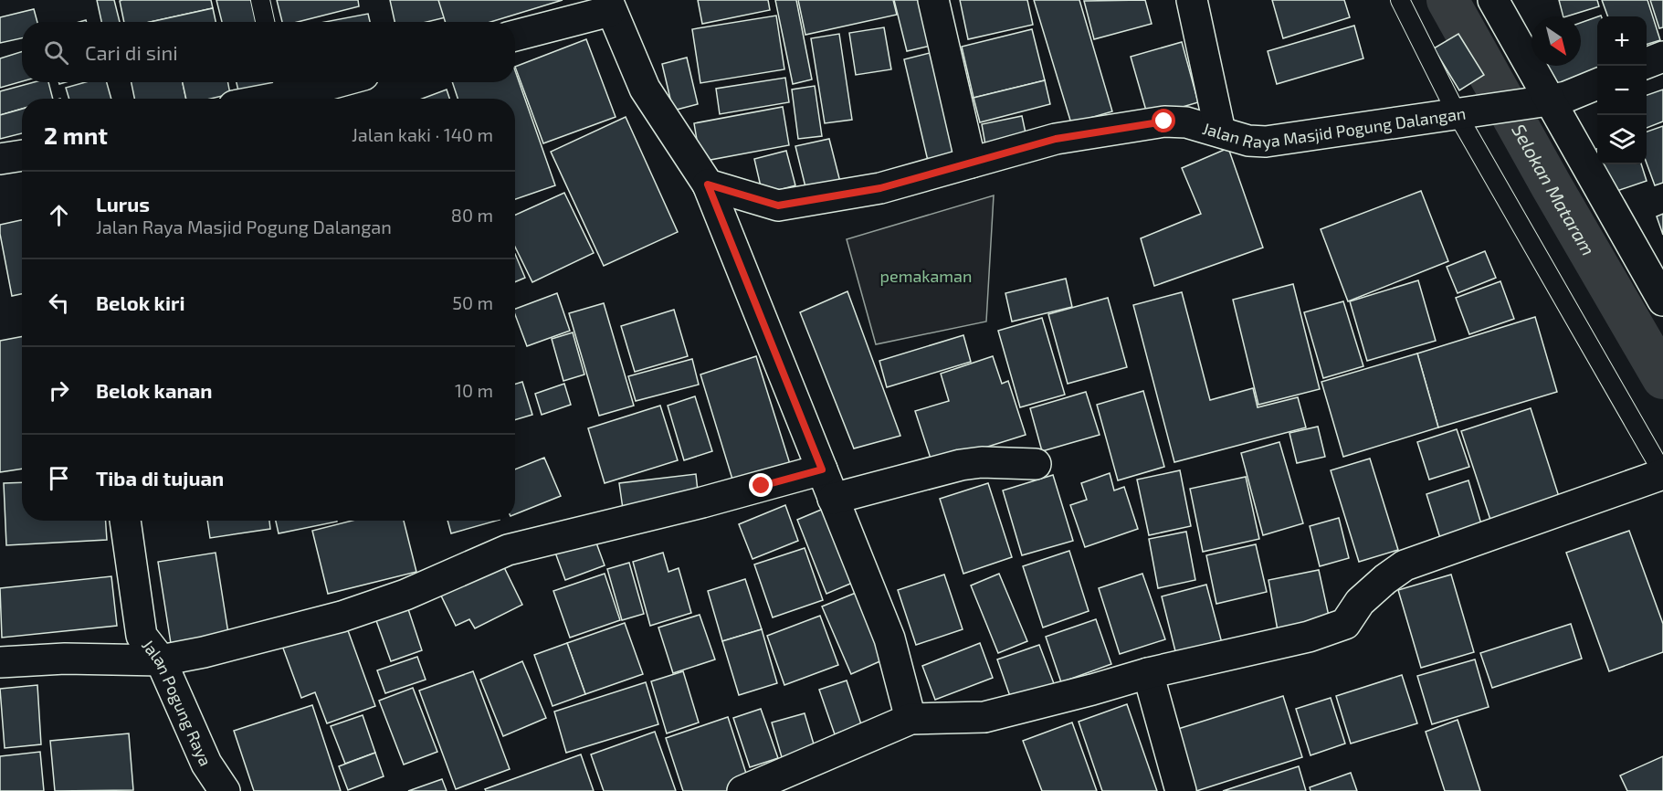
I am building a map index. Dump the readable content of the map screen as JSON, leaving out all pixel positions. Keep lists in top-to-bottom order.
{
  "streets": {
    "street": ["Jalan Raya Masjid Pogung Dalangan", "Jalan Pogung Raya"]
  },
  "water": ["Selokan Mataram"],
  "parks": ["pemakaman"],
  "north": "bottom right",
  "page": {
    "map_buttons": ["+", "−"],
    "search": "Cari di sini",
    "heading": ["2 mnt", "Jalan kaki · 140 m"],
    "list": [
      ["Lurus", "Jalan Raya Masjid Pogung Dalangan", "80 m"],
      ["Belok kiri", "50 m"],
      ["Belok kanan", "10 m"],
      "Tiba di tujuan"
    ]
  }
}
